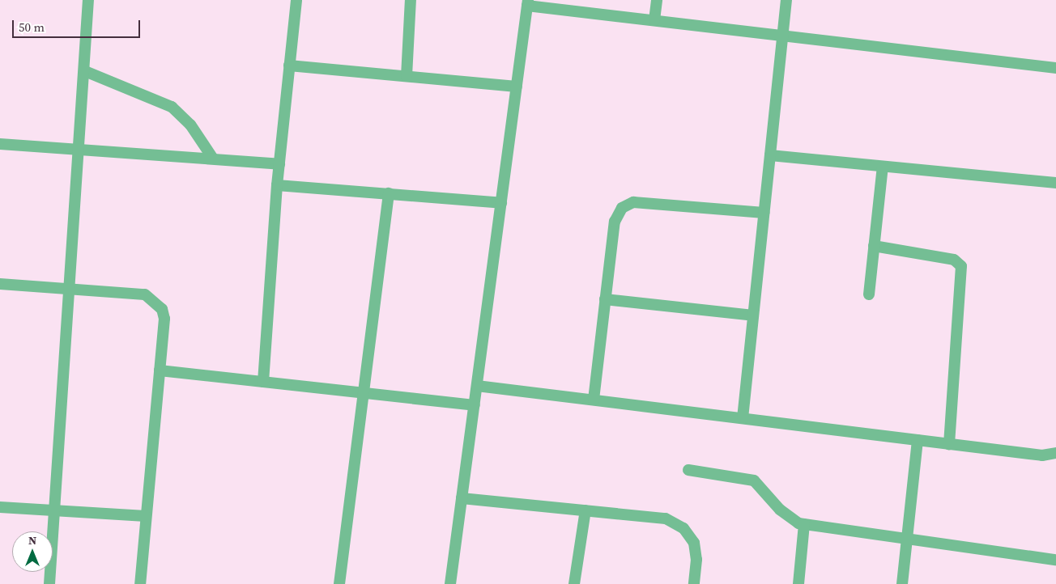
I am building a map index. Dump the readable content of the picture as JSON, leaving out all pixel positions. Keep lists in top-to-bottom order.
{
  "scale_bar": "50 m",
  "north": "top"
}
